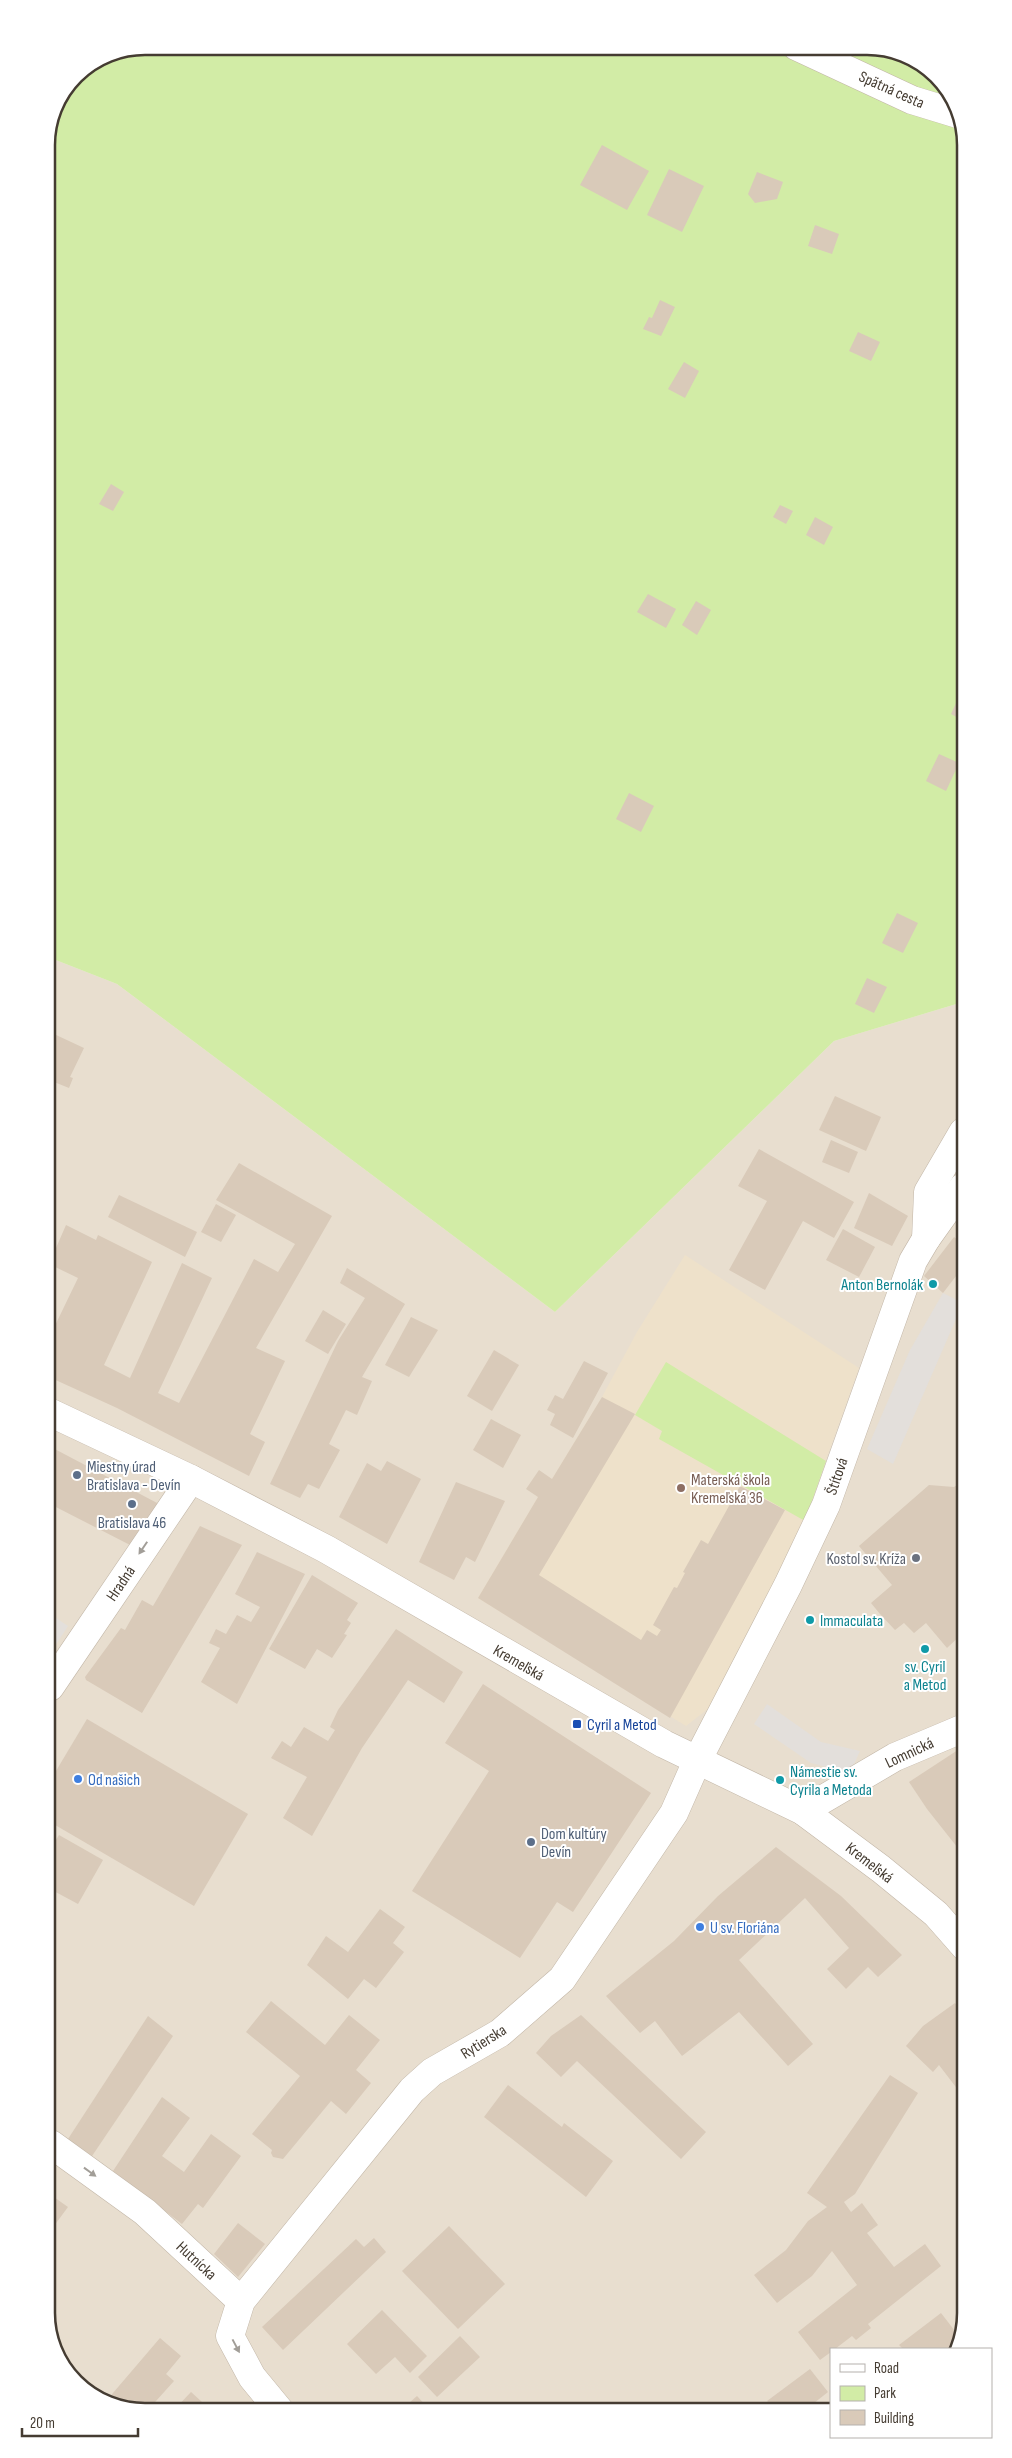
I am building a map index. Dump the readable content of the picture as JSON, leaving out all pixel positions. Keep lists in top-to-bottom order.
{
  "streets": {
    "street": [
      "Spätná cesta",
      "Štítová",
      "Hradná",
      "Kremeľská",
      "Lomnická",
      "Rytierska",
      "Hutnícka"
    ]
  },
  "crossings": [
    ["Štítová", "Kremeľská"],
    ["Štítová", "Rytierska"],
    ["Hradná", "Kremeľská"],
    ["Kremeľská", "Lomnická"],
    ["Kremeľská", "Rytierska"],
    ["Rytierska", "Hutnícka"]
  ],
  "one_way": ["Hradná", "Hutnícka"],
  "places": {
    "other": [
      "Anton Bernolák",
      "Miestny úrad Bratislava - Devín",
      "Materská škola Kremeľská 36",
      "Bratislava 46",
      "Kostol sv. Kríža",
      "Immaculata",
      "sv. Cyril a Metod",
      "Od našich",
      "Námestie sv. Cyrila a Metoda",
      "Dom kultúry Devín",
      "U sv. Floriána"
    ],
    "transit": ["Cyril a Metod"]
  },
  "legend": ["Road", "Park", "Building"],
  "scale_bar": "20 m"
}
